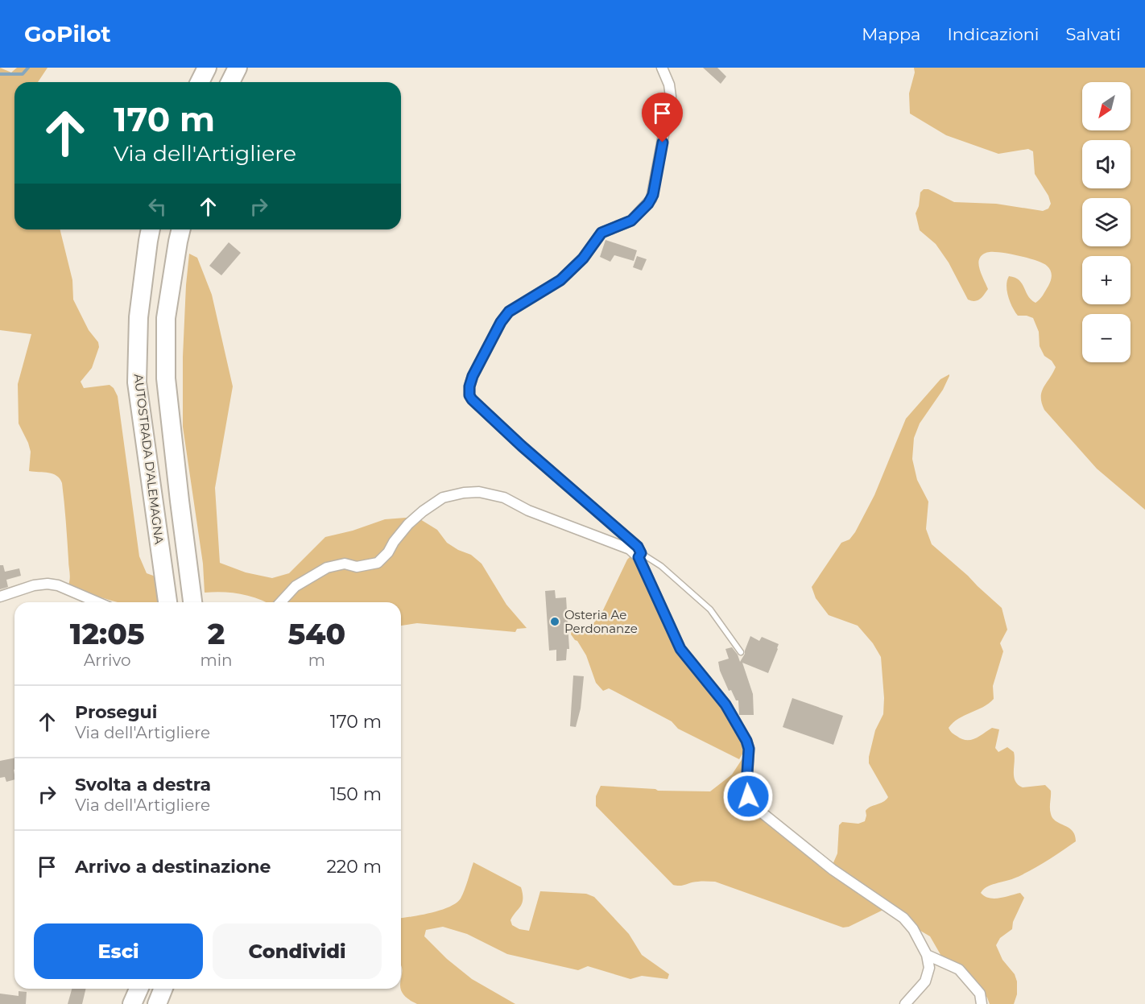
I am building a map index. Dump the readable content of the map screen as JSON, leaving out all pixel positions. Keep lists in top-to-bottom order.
{
  "streets": {
    "highway": ["AUTOSTRADA D'ALEMAGNA"]
  },
  "places": ["Osteria Ae Perdonanze"],
  "north": "bottom left",
  "page": {
    "header": "GoPilot",
    "nav": ["Mappa", "Indicazioni", "Salvati"],
    "map_buttons": ["+", "−"],
    "turn": ["170 m", "Via dell'Artigliere"],
    "eta": [
      "12:05",
      "Arrivo",
      "2",
      "min",
      "540",
      "m"
    ],
    "list": [
      {
        "name": "Prosegui",
        "note": "Via dell'Artigliere",
        "value": "170 m"
      },
      {
        "name": "Svolta a destra",
        "note": "Via dell'Artigliere",
        "value": "150 m"
      },
      {
        "name": "Arrivo a destinazione",
        "value": "220 m"
      }
    ],
    "buttons": ["Esci", "Condividi"]
  }
}
